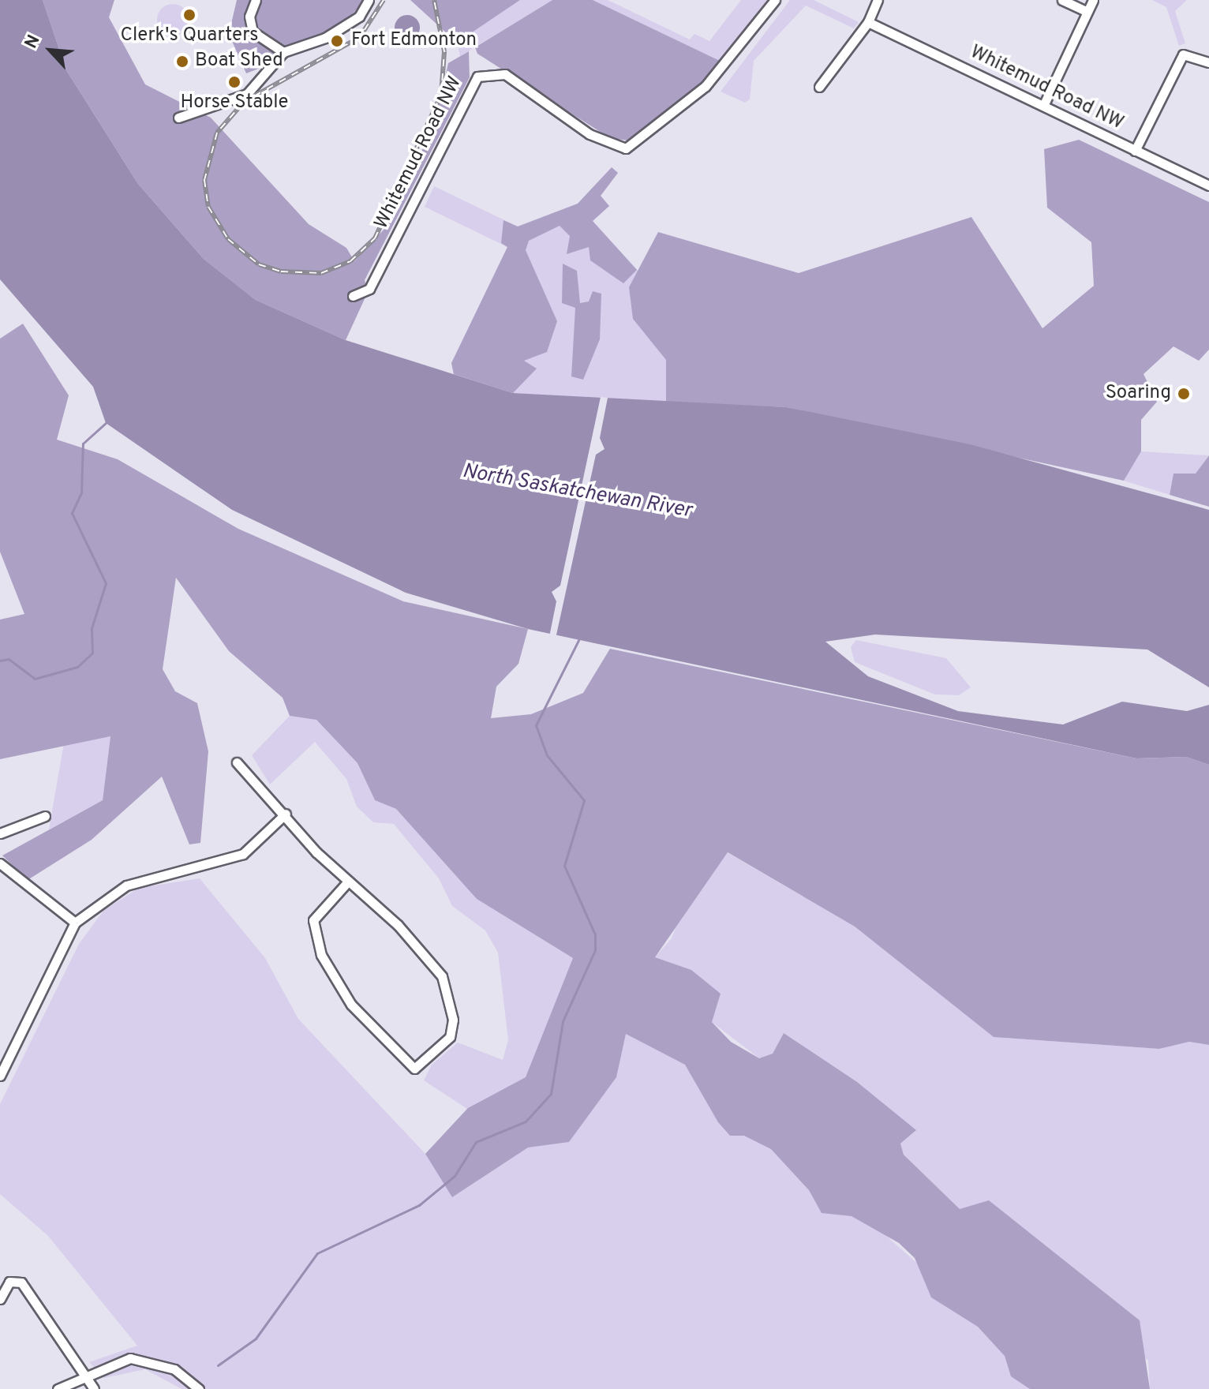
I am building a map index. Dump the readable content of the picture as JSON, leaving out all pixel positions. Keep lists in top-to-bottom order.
{
  "streets": {
    "street": ["Whitemud Road NW"]
  },
  "water": ["North Saskatchewan River"],
  "places": [
    "Clerk's Quarters",
    "Fort Edmonton",
    "Boat Shed",
    "Horse Stable",
    "Soaring"
  ],
  "north": "top left"
}
